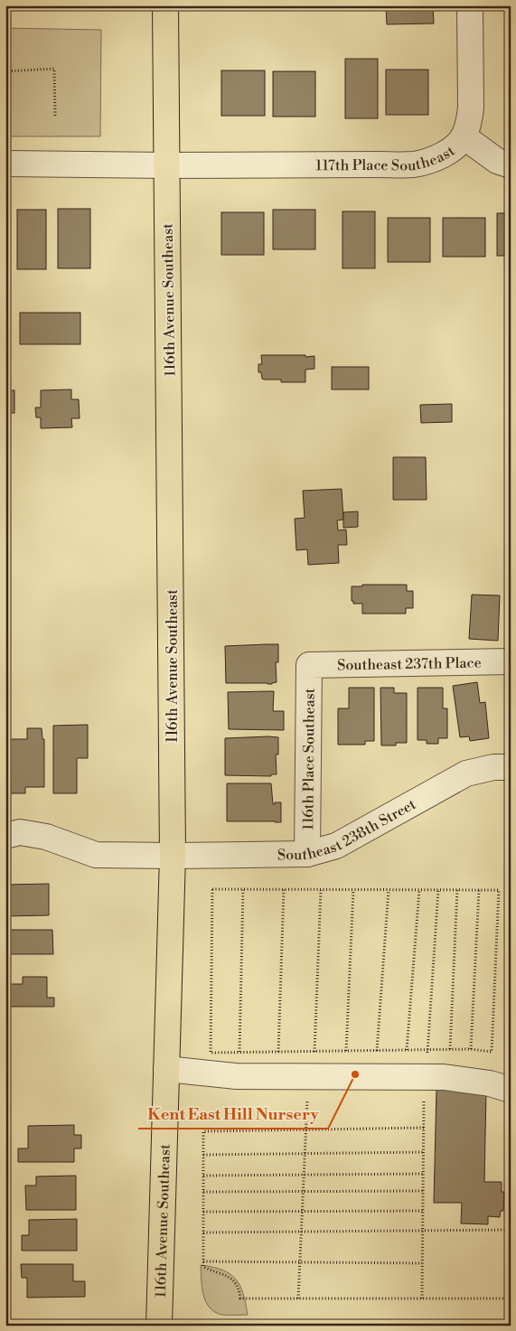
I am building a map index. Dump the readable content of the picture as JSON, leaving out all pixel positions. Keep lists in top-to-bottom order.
{
  "streets": {
    "main road": ["116th Avenue Southeast"],
    "street": [
      "117th Place Southeast",
      "Southeast 237th Place",
      "116th Place Southeast",
      "Southeast 238th Street"
    ]
  },
  "crossings": [
    ["117th Place Southeast", "116th Avenue Southeast"],
    ["116th Avenue Southeast", "Southeast 238th Street"],
    ["Southeast 237th Place", "116th Place Southeast"],
    ["116th Place Southeast", "Southeast 238th Street"]
  ],
  "places": ["Kent East Hill Nursery"]
}
